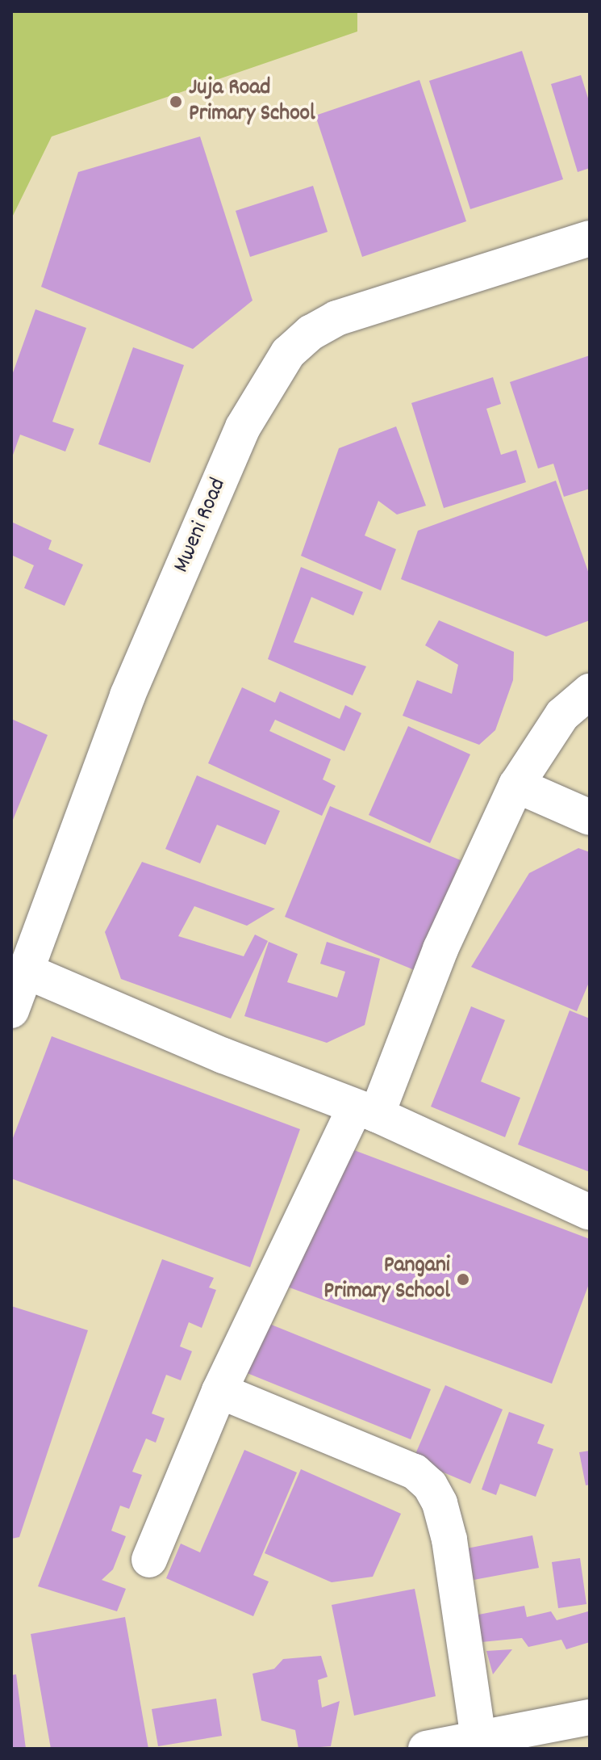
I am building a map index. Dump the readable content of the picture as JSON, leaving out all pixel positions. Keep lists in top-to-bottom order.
{
  "streets": {
    "street": ["Mweni Road"]
  },
  "places": ["Juja Road Primary School", "Pangani Primary School"]
}
